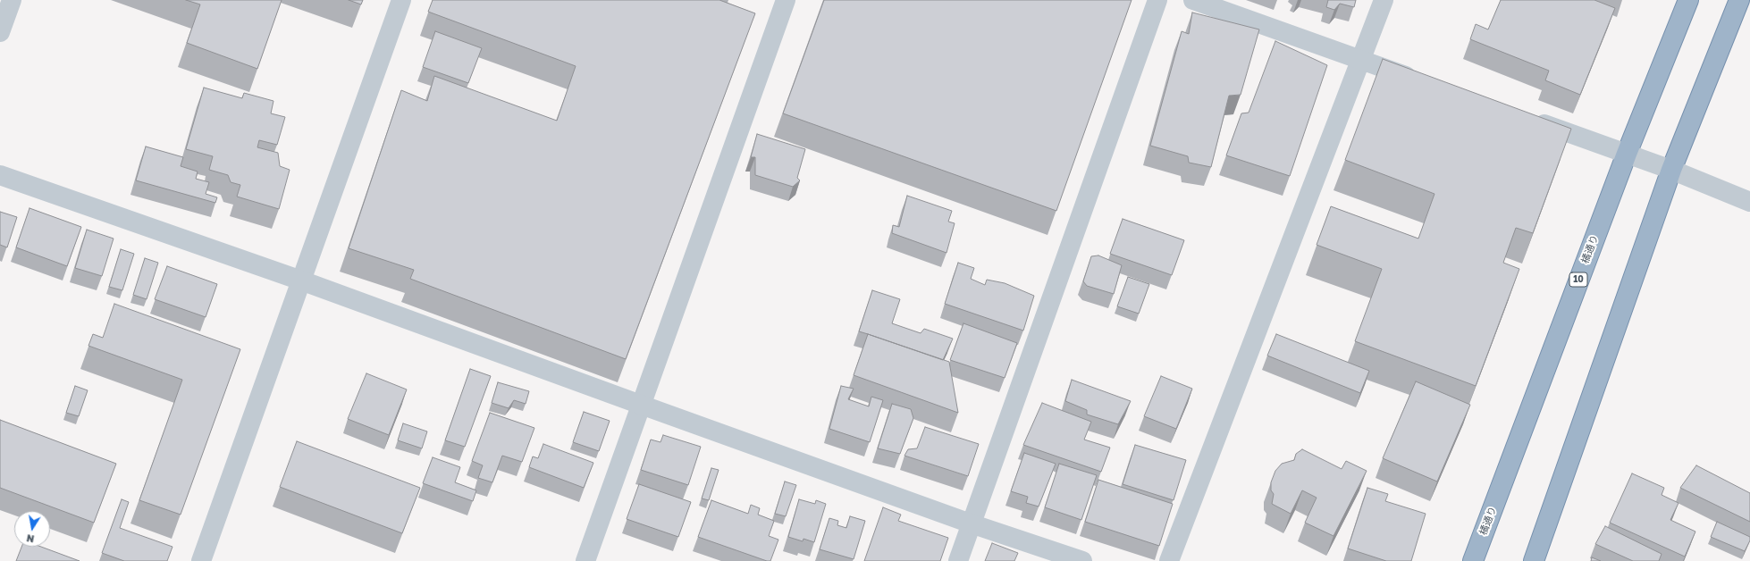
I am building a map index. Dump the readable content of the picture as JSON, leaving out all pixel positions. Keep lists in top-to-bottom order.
{
  "streets": {
    "highway": ["橘通り", "10"]
  },
  "north": "bottom"
}
